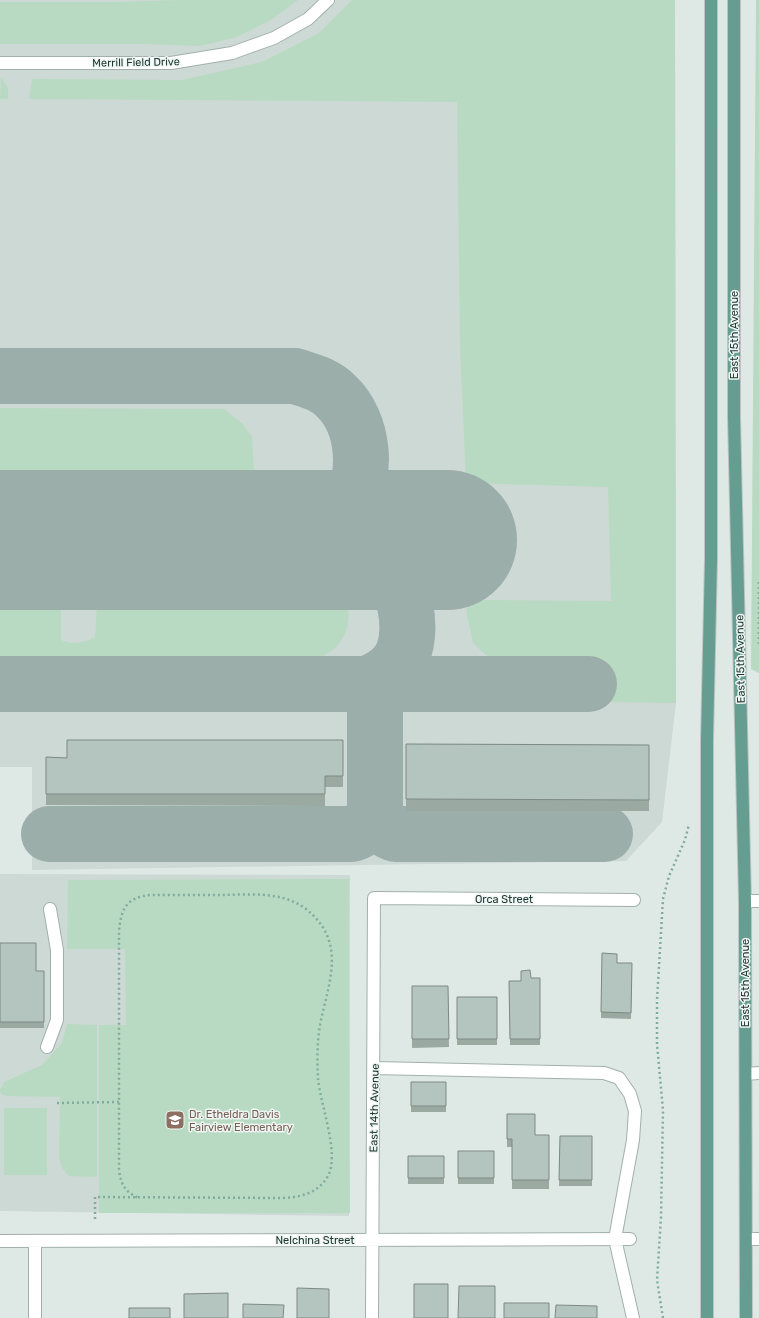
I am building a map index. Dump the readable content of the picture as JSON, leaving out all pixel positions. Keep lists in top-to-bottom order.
{
  "streets": {
    "main road": ["East 15th Avenue"],
    "street": [
      "Merrill Field Drive",
      "Orca Street",
      "East 14th Avenue",
      "Nelchina Street"
    ]
  },
  "crossings": [
    ["Orca Street", "East 14th Avenue"],
    ["East 14th Avenue", "Nelchina Street"]
  ],
  "places": {
    "school or university": ["Dr. Etheldra Davis Fairview Elementary"]
  }
}
